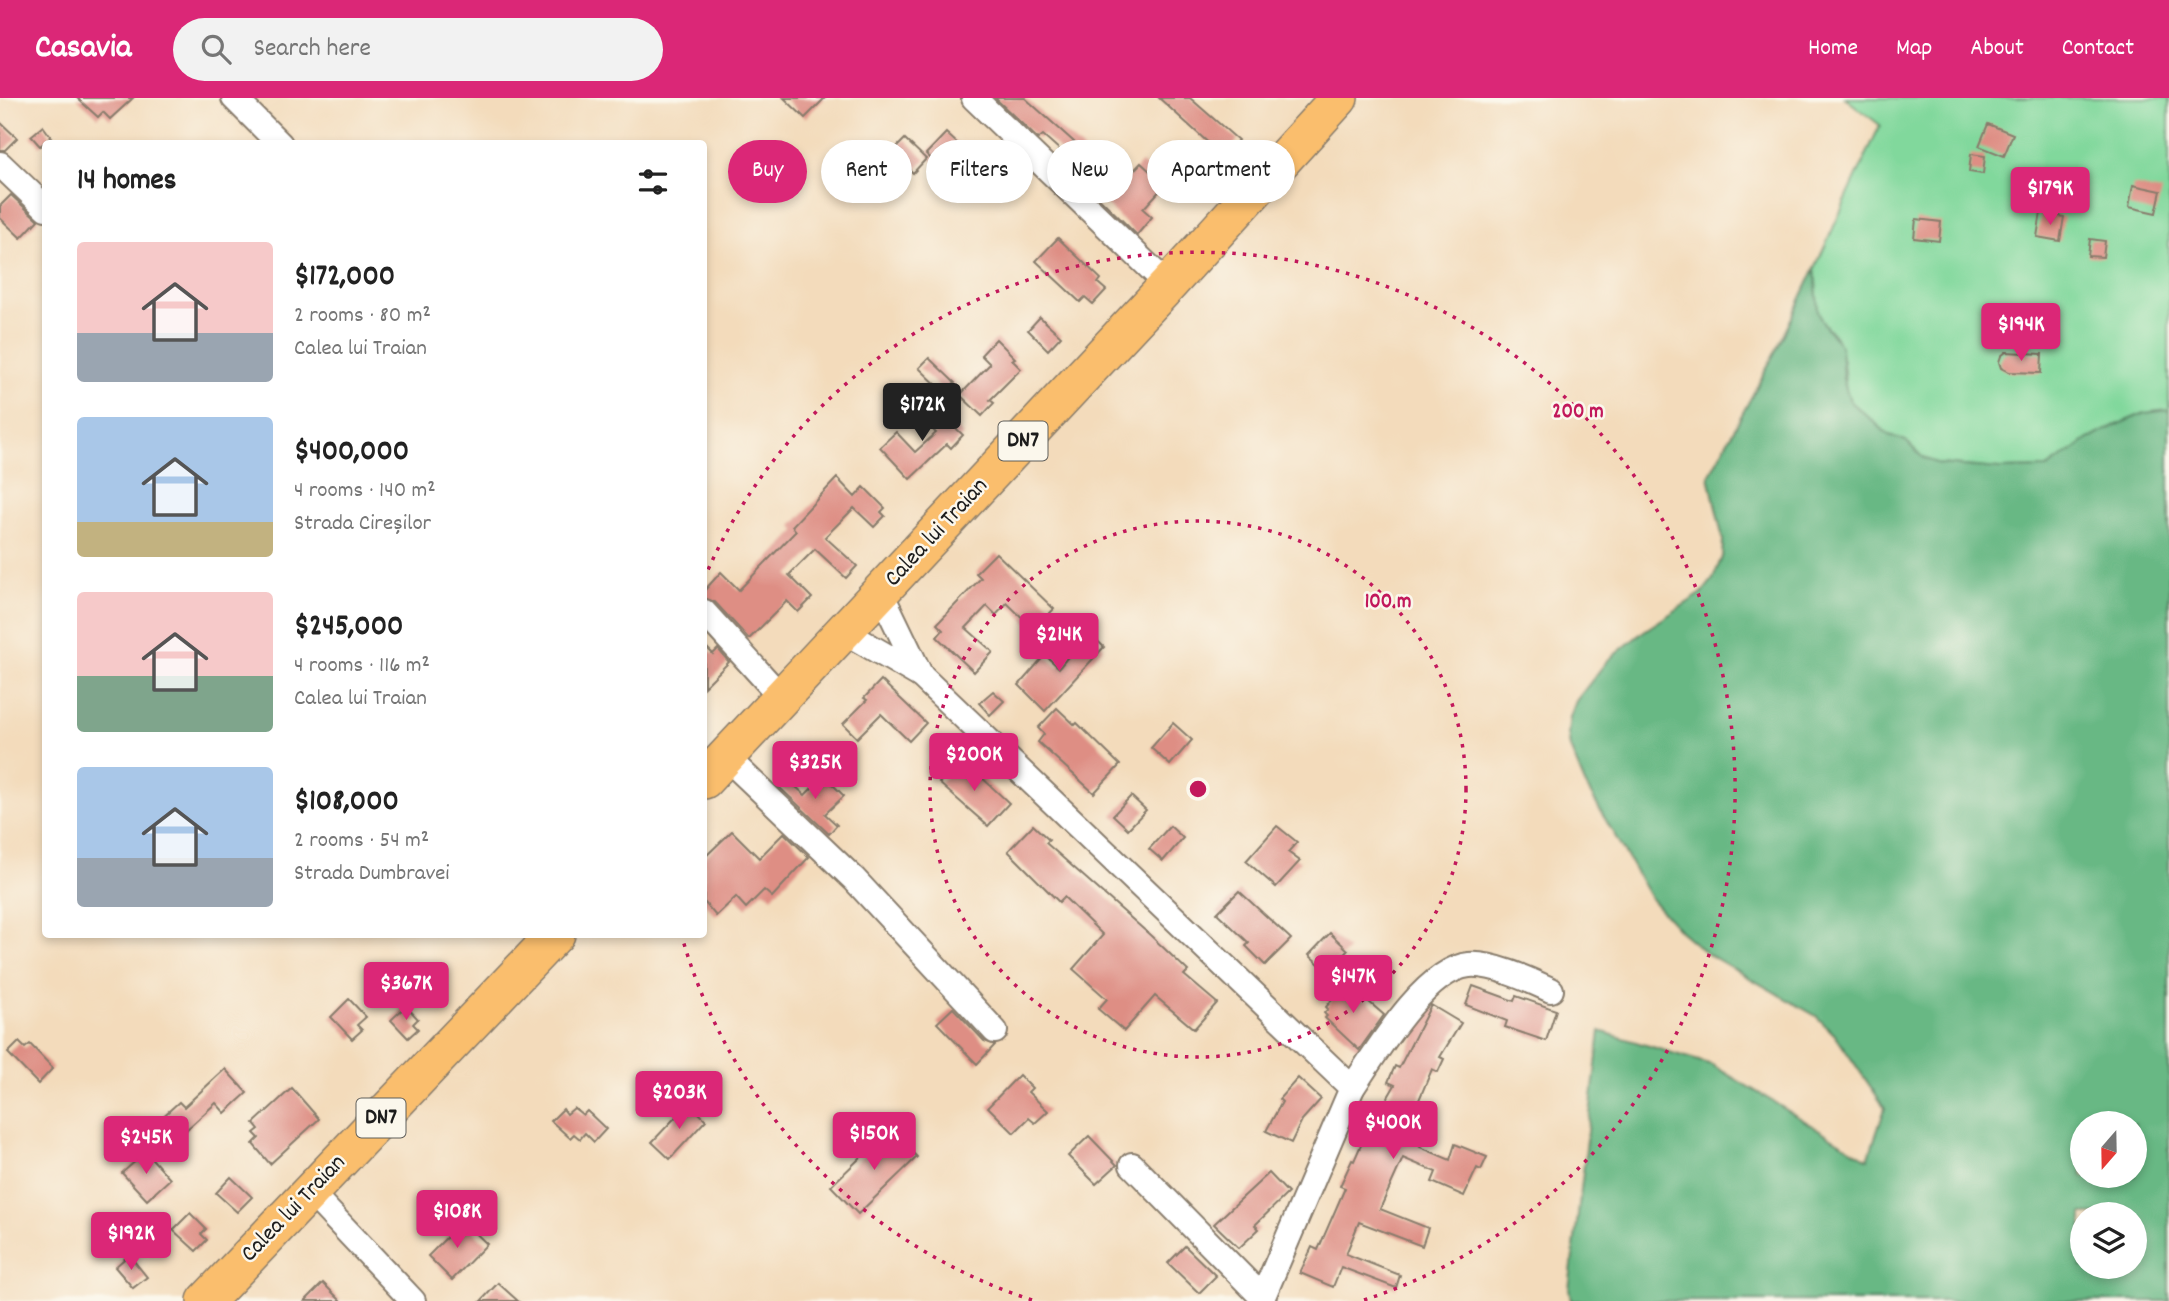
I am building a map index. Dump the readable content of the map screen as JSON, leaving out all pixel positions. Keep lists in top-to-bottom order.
{
  "streets": {
    "highway": ["DN7", "Calea lui Traian"]
  },
  "north": "bottom",
  "page": {
    "header": "Casavia",
    "search": "Search here",
    "nav": [
      "Home",
      "Map",
      "About",
      "Contact"
    ],
    "chip": [
      "Buy",
      "Rent",
      "Filters",
      "New",
      "Apartment"
    ],
    "heading": "14 homes",
    "price": [
      "$179K",
      "$194K",
      "$172K",
      "$214K",
      "$200K",
      "$325K",
      "$147K",
      "$367K",
      "$203K",
      "$400K",
      "$150K",
      "$245K",
      "$108K",
      "$192K"
    ],
    "list": [
      {
        "name": "$172,000",
        "note": "2 rooms · 80 m² · Calea lui Traian"
      },
      {
        "name": "$400,000",
        "note": "4 rooms · 140 m² · Strada Cireșilor"
      },
      {
        "name": "$245,000",
        "note": "4 rooms · 116 m² · Calea lui Traian"
      },
      {
        "name": "$108,000",
        "note": "2 rooms · 54 m² · Strada Dumbravei"
      }
    ]
  },
  "rings": ["200 m", "100 m"]
}
